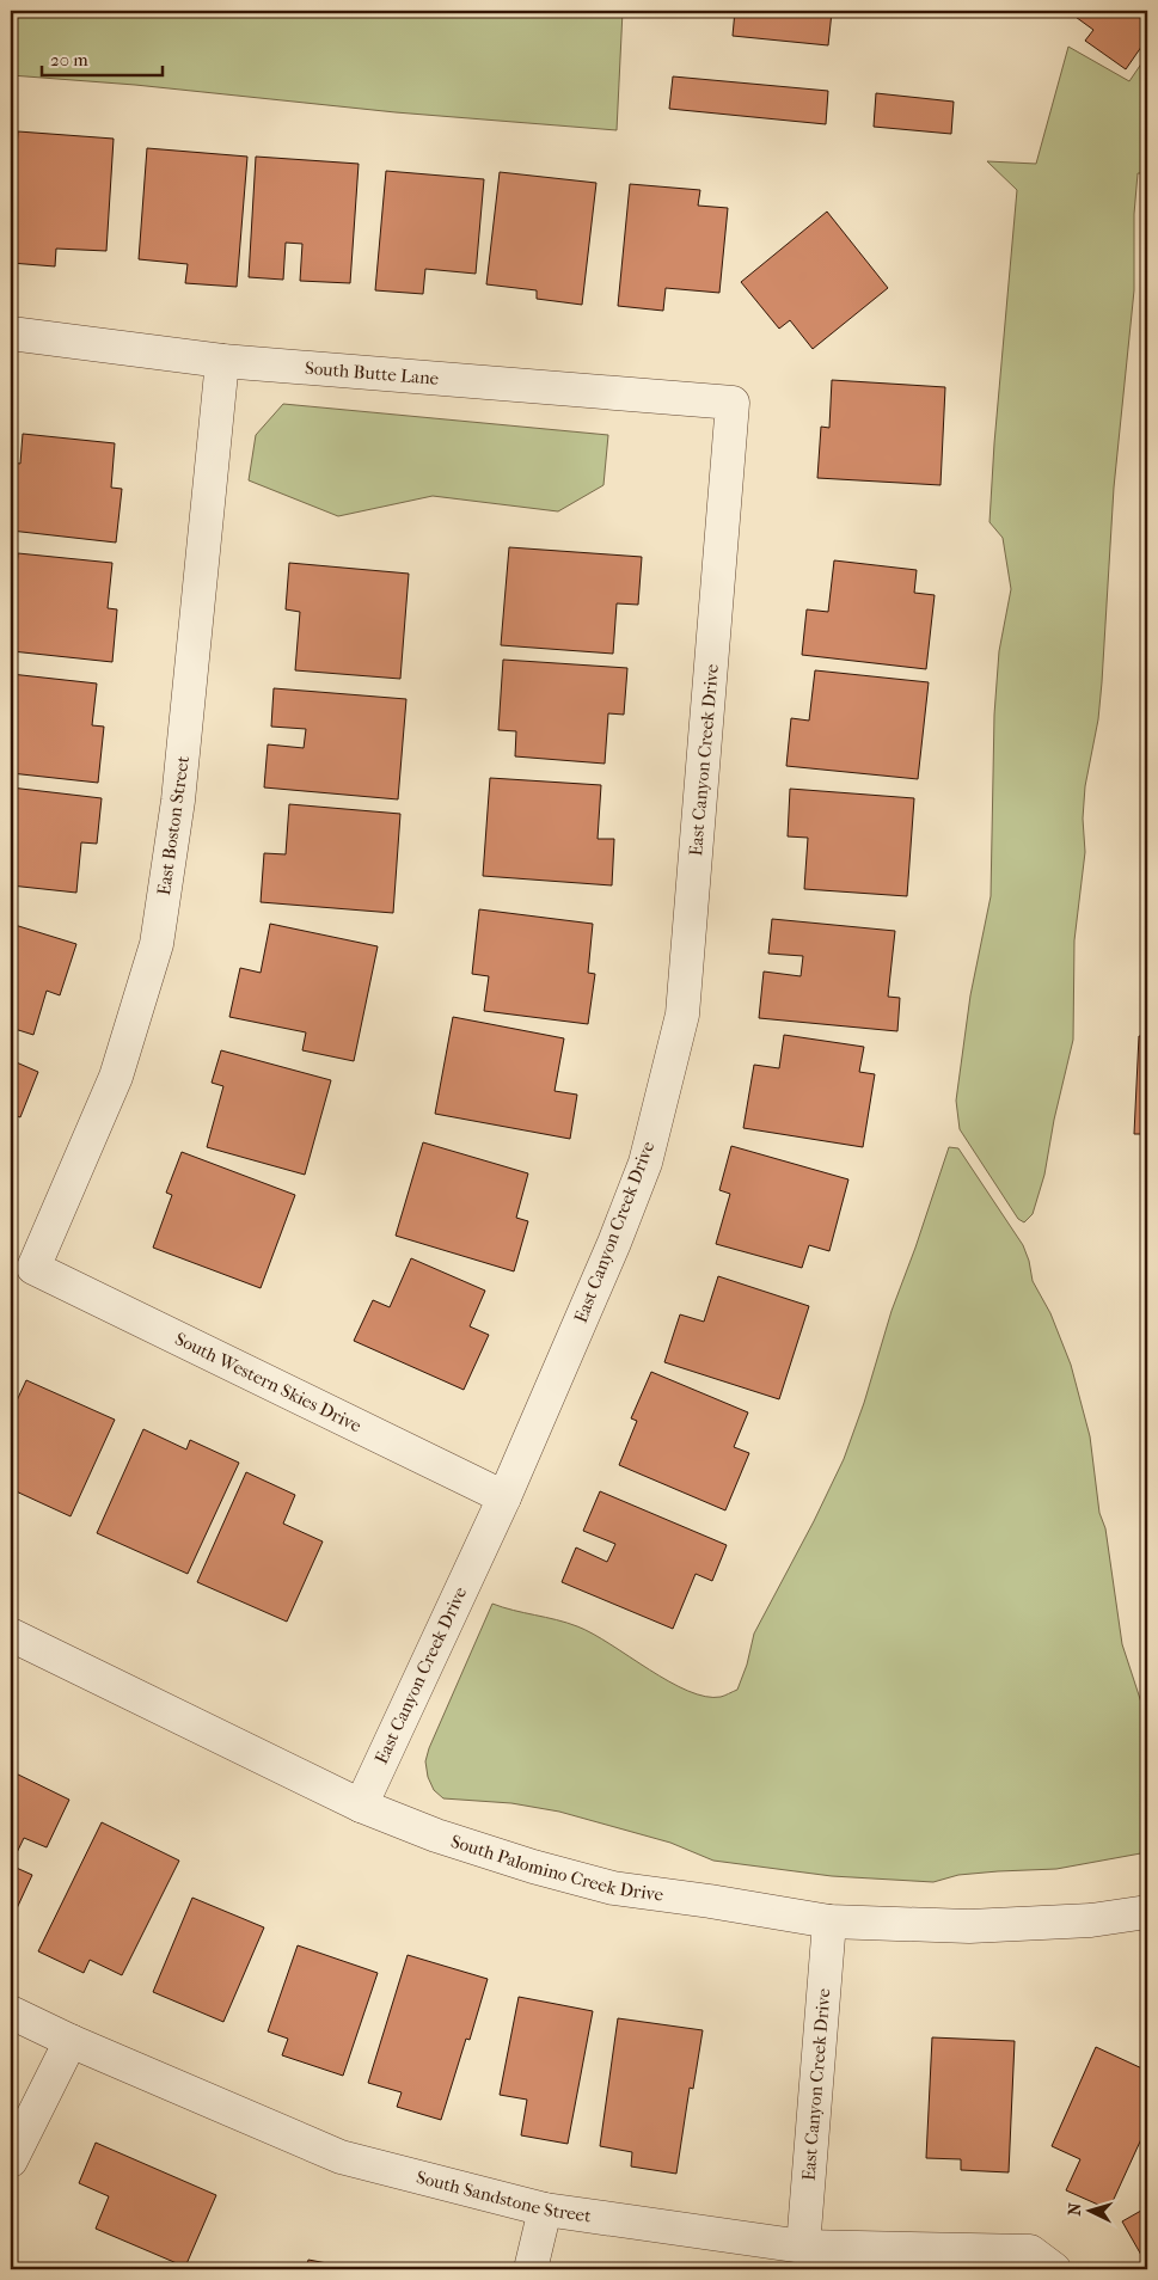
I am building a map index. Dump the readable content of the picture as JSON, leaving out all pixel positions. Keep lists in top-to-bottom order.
{
  "streets": {
    "street": [
      "South Butte Lane",
      "East Canyon Creek Drive",
      "East Boston Street",
      "South Western Skies Drive",
      "South Palomino Creek Drive",
      "South Sandstone Street"
    ]
  },
  "crossings": [
    ["South Butte Lane", "East Canyon Creek Drive"],
    ["South Butte Lane", "East Boston Street"],
    ["East Canyon Creek Drive", "South Western Skies Drive"],
    ["East Canyon Creek Drive", "South Palomino Creek Drive"],
    ["East Canyon Creek Drive", "South Sandstone Street"],
    ["East Boston Street", "South Western Skies Drive"]
  ],
  "scale_bar": "20 m",
  "north": "left"
}
